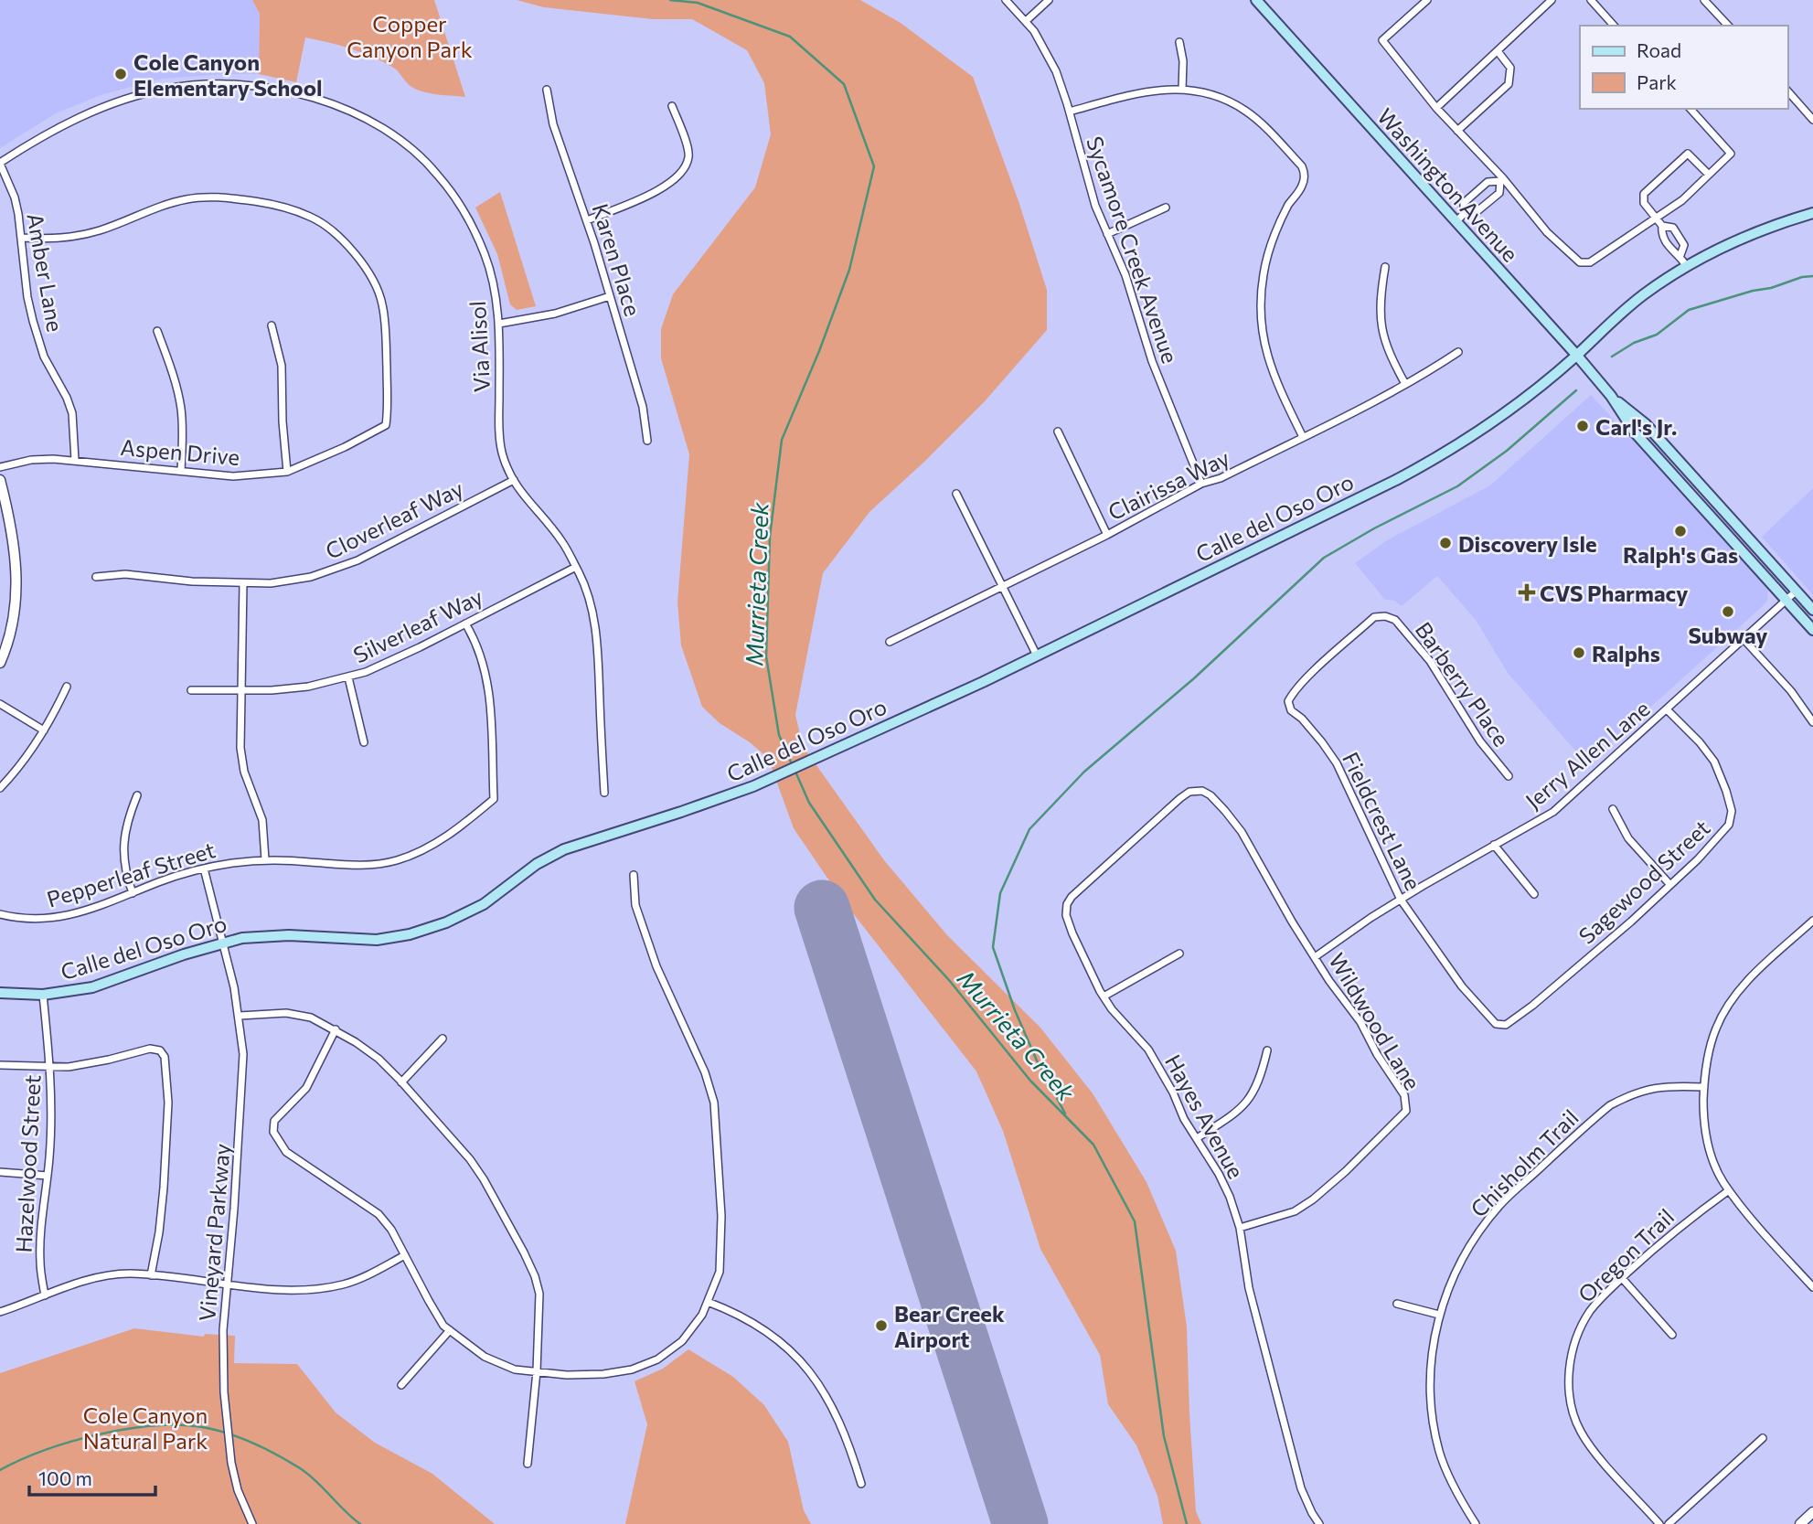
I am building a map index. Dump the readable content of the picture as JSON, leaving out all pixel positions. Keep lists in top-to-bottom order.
{
  "streets": {
    "main road": ["Washington Avenue", "Calle del Oso Oro"],
    "street": [
      "Sycamore Creek Avenue",
      "Karen Place",
      "Amber Lane",
      "Via Alisol",
      "Aspen Drive",
      "Clairissa Way",
      "Cloverleaf Way",
      "Silverleaf Way",
      "Barberry Place",
      "Jerry Allen Lane",
      "Fieldcrest Lane",
      "Pepperleaf Street",
      "Sagewood Street",
      "Wildwood Lane",
      "Hayes Avenue",
      "Chisholm Trail",
      "Hazelwood Street",
      "Vineyard Parkway",
      "Oregon Trail"
    ]
  },
  "crossings": [
    ["Washington Avenue", "Calle del Oso Oro"],
    ["Washington Avenue", "Jerry Allen Lane"],
    ["Sycamore Creek Avenue", "Clairissa Way"],
    ["Amber Lane", "Via Alisol"],
    ["Amber Lane", "Aspen Drive"],
    ["Via Alisol", "Cloverleaf Way"],
    ["Via Alisol", "Silverleaf Way"],
    ["Calle del Oso Oro", "Hazelwood Street"],
    ["Calle del Oso Oro", "Vineyard Parkway"],
    ["Silverleaf Way", "Pepperleaf Street"],
    ["Barberry Place", "Fieldcrest Lane"],
    ["Jerry Allen Lane", "Fieldcrest Lane"],
    ["Jerry Allen Lane", "Sagewood Street"],
    ["Jerry Allen Lane", "Wildwood Lane"],
    ["Fieldcrest Lane", "Sagewood Street"],
    ["Pepperleaf Street", "Vineyard Parkway"],
    ["Wildwood Lane", "Hayes Avenue"]
  ],
  "water": ["Murrieta Creek"],
  "parks": ["Copper Canyon Park", "Cole Canyon Natural Park"],
  "places": {
    "other": [
      "Cole Canyon Elementary School",
      "Carl's Jr.",
      "Ralph's Gas",
      "Discovery Isle",
      "Subway",
      "Ralphs",
      "Bear Creek Airport"
    ],
    "health": ["CVS Pharmacy"]
  },
  "legend": ["Road", "Park"],
  "scale_bar": "100 m"
}
